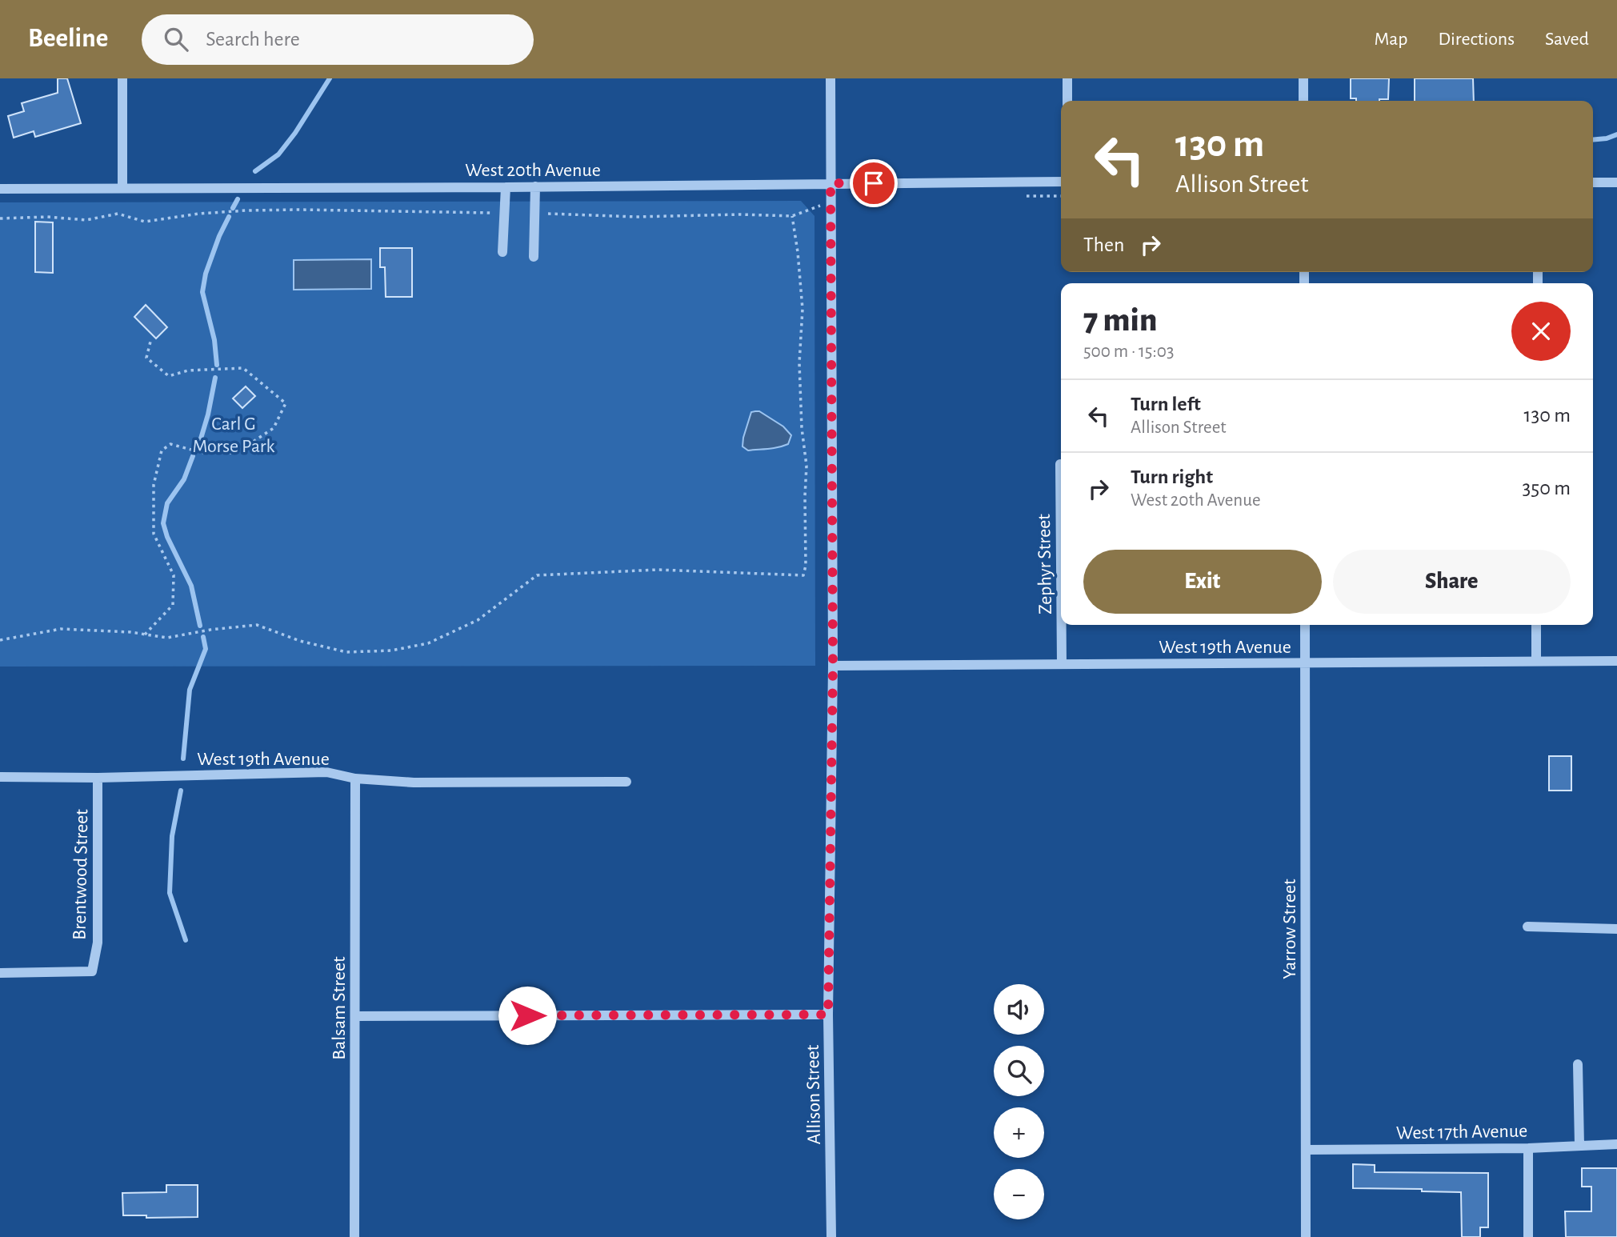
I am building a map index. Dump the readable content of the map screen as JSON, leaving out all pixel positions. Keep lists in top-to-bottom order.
{
  "streets": {
    "street": [
      "West 20th Avenue",
      "Zephyr Street",
      "West 19th Avenue",
      "Brentwood Street",
      "Yarrow Street",
      "Balsam Street",
      "Allison Street",
      "West 17th Avenue"
    ]
  },
  "crossings": [
    ["West 20th Avenue", "Allison Street"],
    ["Zephyr Street", "West 19th Avenue"],
    ["West 19th Avenue", "Brentwood Street"],
    ["West 19th Avenue", "Yarrow Street"],
    ["West 19th Avenue", "Balsam Street"],
    ["West 19th Avenue", "Allison Street"],
    ["Yarrow Street", "West 17th Avenue"]
  ],
  "parks": ["Carl G Morse Park"],
  "page": {
    "header": "Beeline",
    "search": "Search here",
    "nav": ["Map", "Directions", "Saved"],
    "turn": ["130 m", "Allison Street"],
    "then": "Then",
    "heading": ["7 min", "500 m · 15:03"],
    "list": [
      {
        "name": "Turn left",
        "note": "Allison Street",
        "value": "130 m"
      },
      {
        "name": "Turn right",
        "note": "West 20th Avenue",
        "value": "350 m"
      }
    ],
    "buttons": ["Exit", "Share"],
    "map_buttons": ["+", "−"]
  }
}
